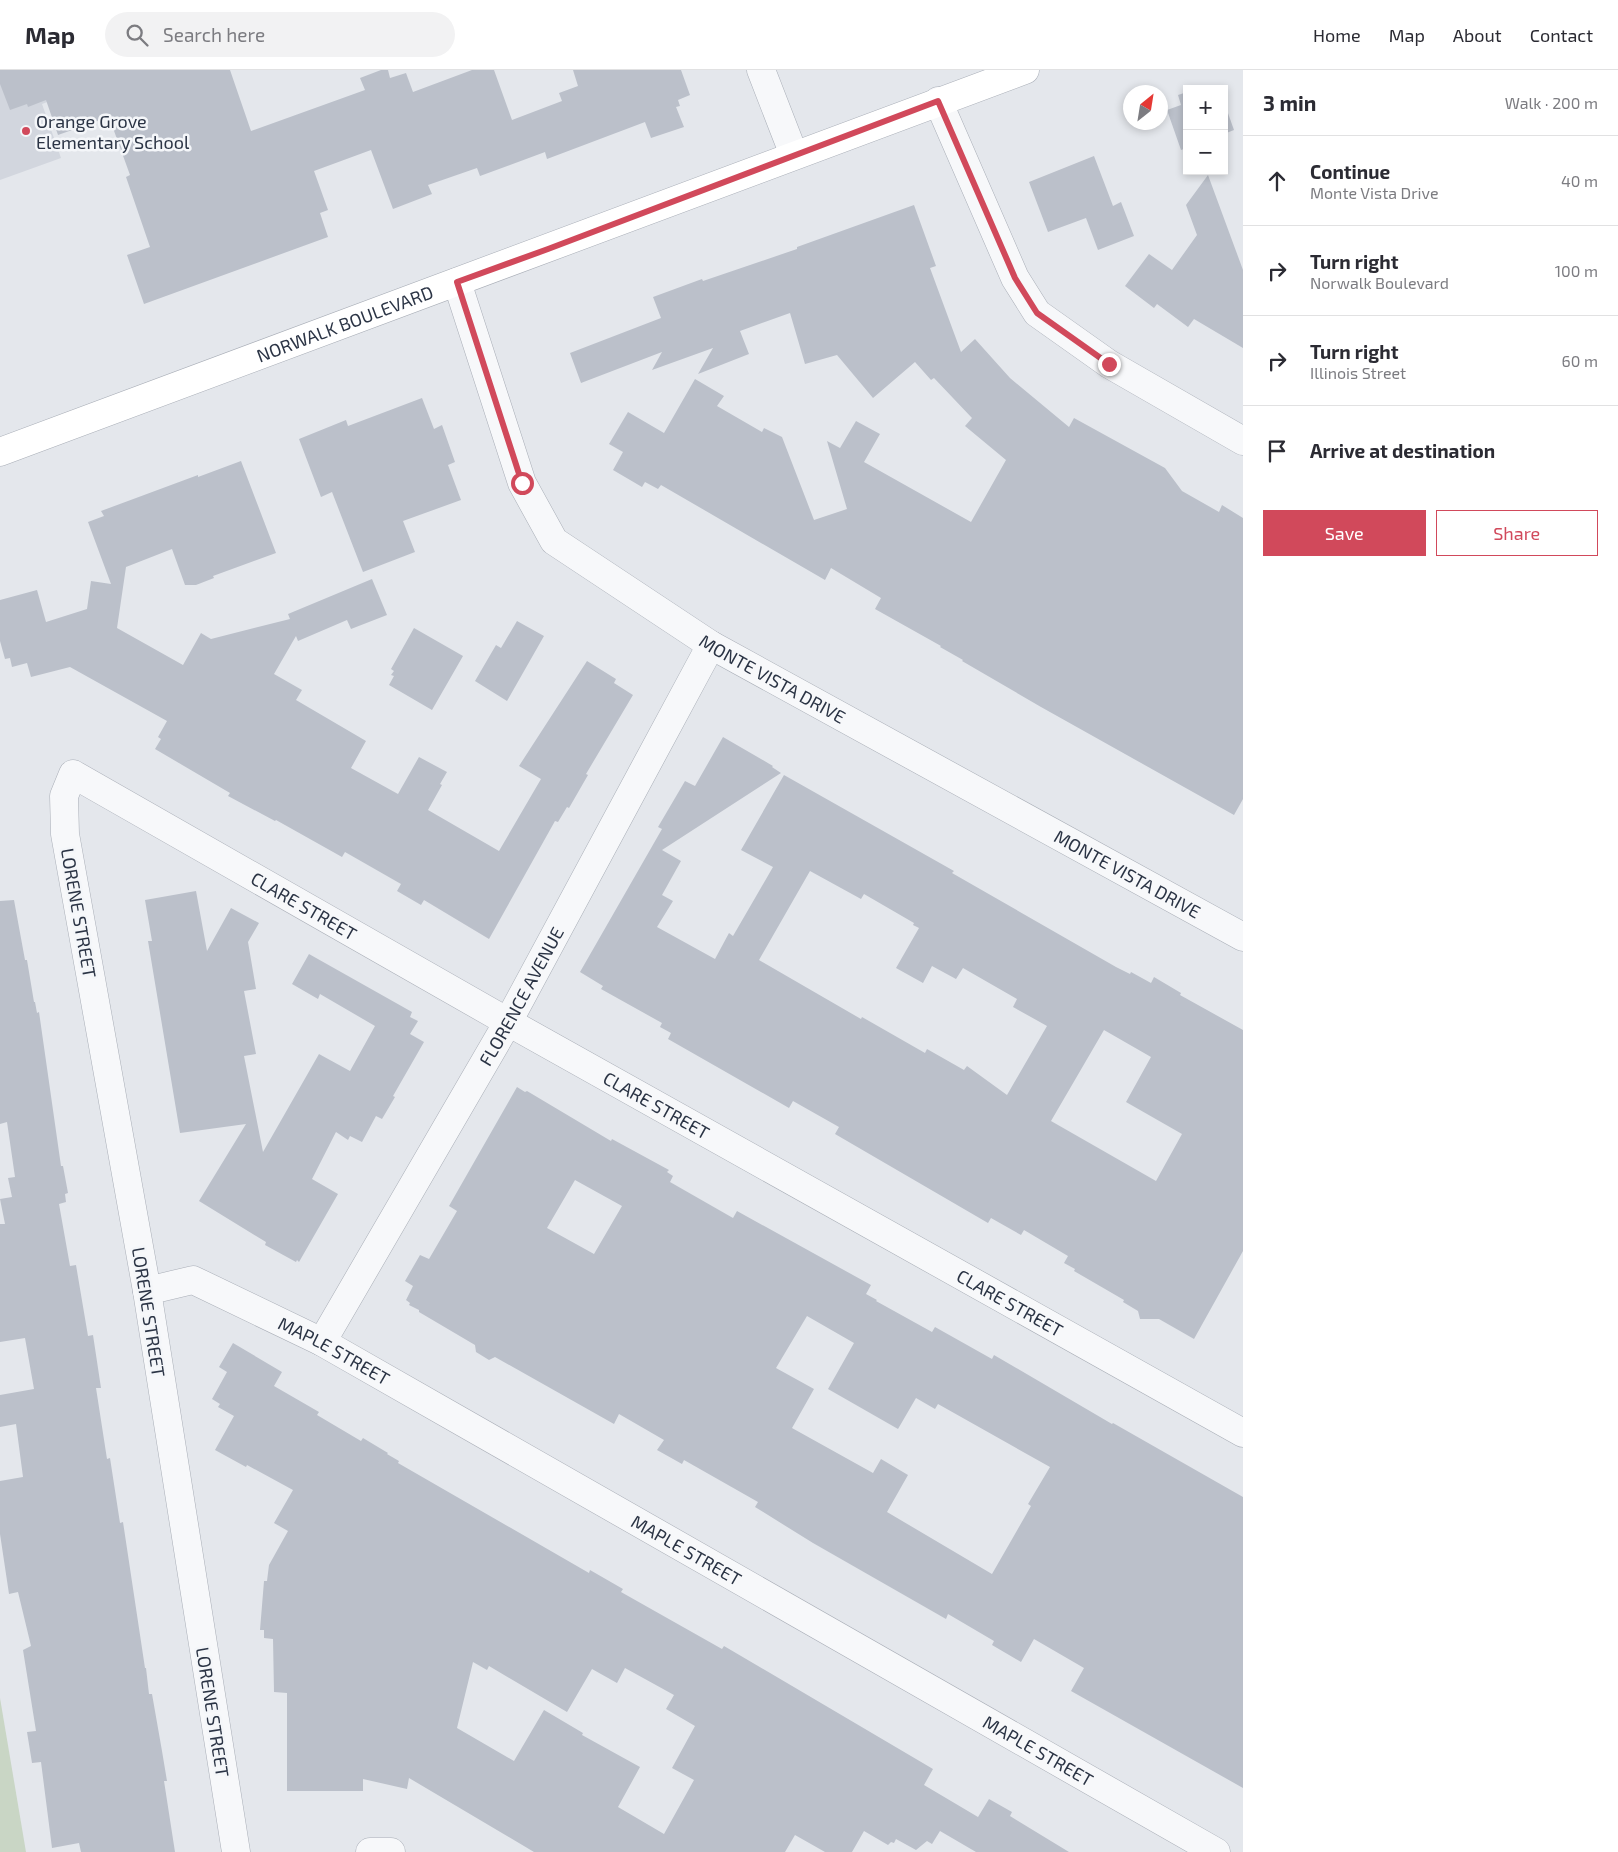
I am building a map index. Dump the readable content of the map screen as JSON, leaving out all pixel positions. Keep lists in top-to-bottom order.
{
  "streets": {
    "main road": ["NORWALK BOULEVARD"],
    "street": [
      "MONTE VISTA DRIVE",
      "CLARE STREET",
      "LORENE STREET",
      "FLORENCE AVENUE",
      "MAPLE STREET"
    ]
  },
  "crossings": [
    ["NORWALK BOULEVARD", "MONTE VISTA DRIVE"],
    ["MONTE VISTA DRIVE", "FLORENCE AVENUE"],
    ["CLARE STREET", "LORENE STREET"],
    ["CLARE STREET", "FLORENCE AVENUE"],
    ["LORENE STREET", "MAPLE STREET"],
    ["FLORENCE AVENUE", "MAPLE STREET"]
  ],
  "places": ["Orange Grove Elementary School"],
  "north": "top right",
  "page": {
    "header": "Map",
    "search": "Search here",
    "nav": [
      "Home",
      "Map",
      "About",
      "Contact"
    ],
    "heading": ["3 min", "Walk · 200 m"],
    "map_buttons": ["+", "−"],
    "list": [
      ["Continue", "Monte Vista Drive", "40 m"],
      ["Turn right", "Norwalk Boulevard", "100 m"],
      ["Turn right", "Illinois Street", "60 m"],
      "Arrive at destination"
    ],
    "buttons": ["Save", "Share"]
  }
}
